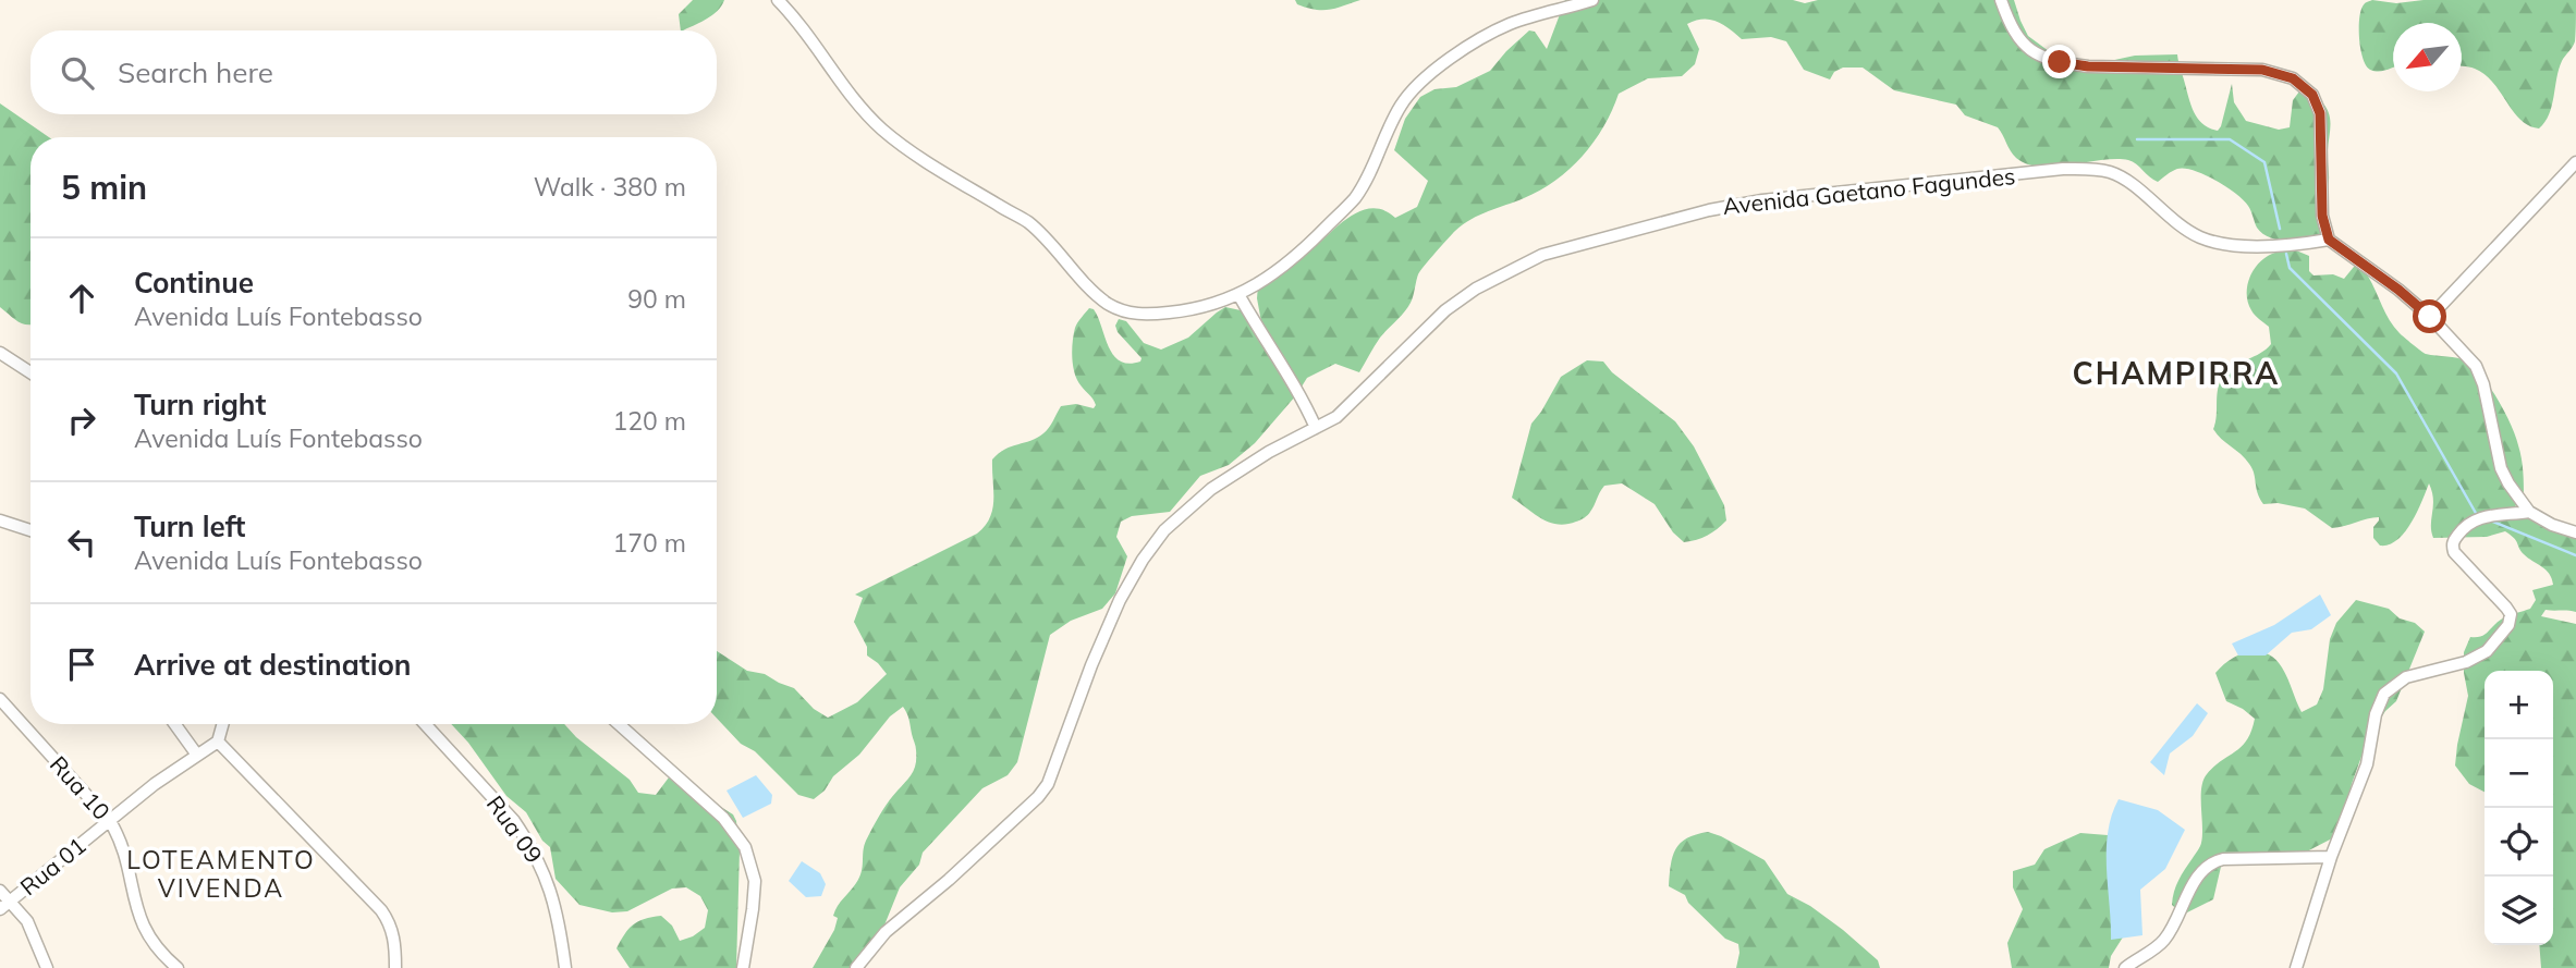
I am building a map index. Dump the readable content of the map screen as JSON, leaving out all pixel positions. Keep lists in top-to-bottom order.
{
  "streets": {
    "street": [
      "Avenida Gaetano Fagundes",
      "Rua 10",
      "Rua 09",
      "Rua 01"
    ]
  },
  "crossings": [
    ["Rua 10", "Rua 01"]
  ],
  "districts": ["CHAMPIRRA", "LOTEAMENTO VIVENDA"],
  "north": "bottom left",
  "page": {
    "search": "Search here",
    "heading": ["5 min", "Walk · 380 m"],
    "list": [
      ["Continue", "Avenida Luís Fontebasso", "90 m"],
      ["Turn right", "Avenida Luís Fontebasso", "120 m"],
      ["Turn left", "Avenida Luís Fontebasso", "170 m"],
      "Arrive at destination"
    ],
    "map_buttons": ["+", "−"]
  }
}
